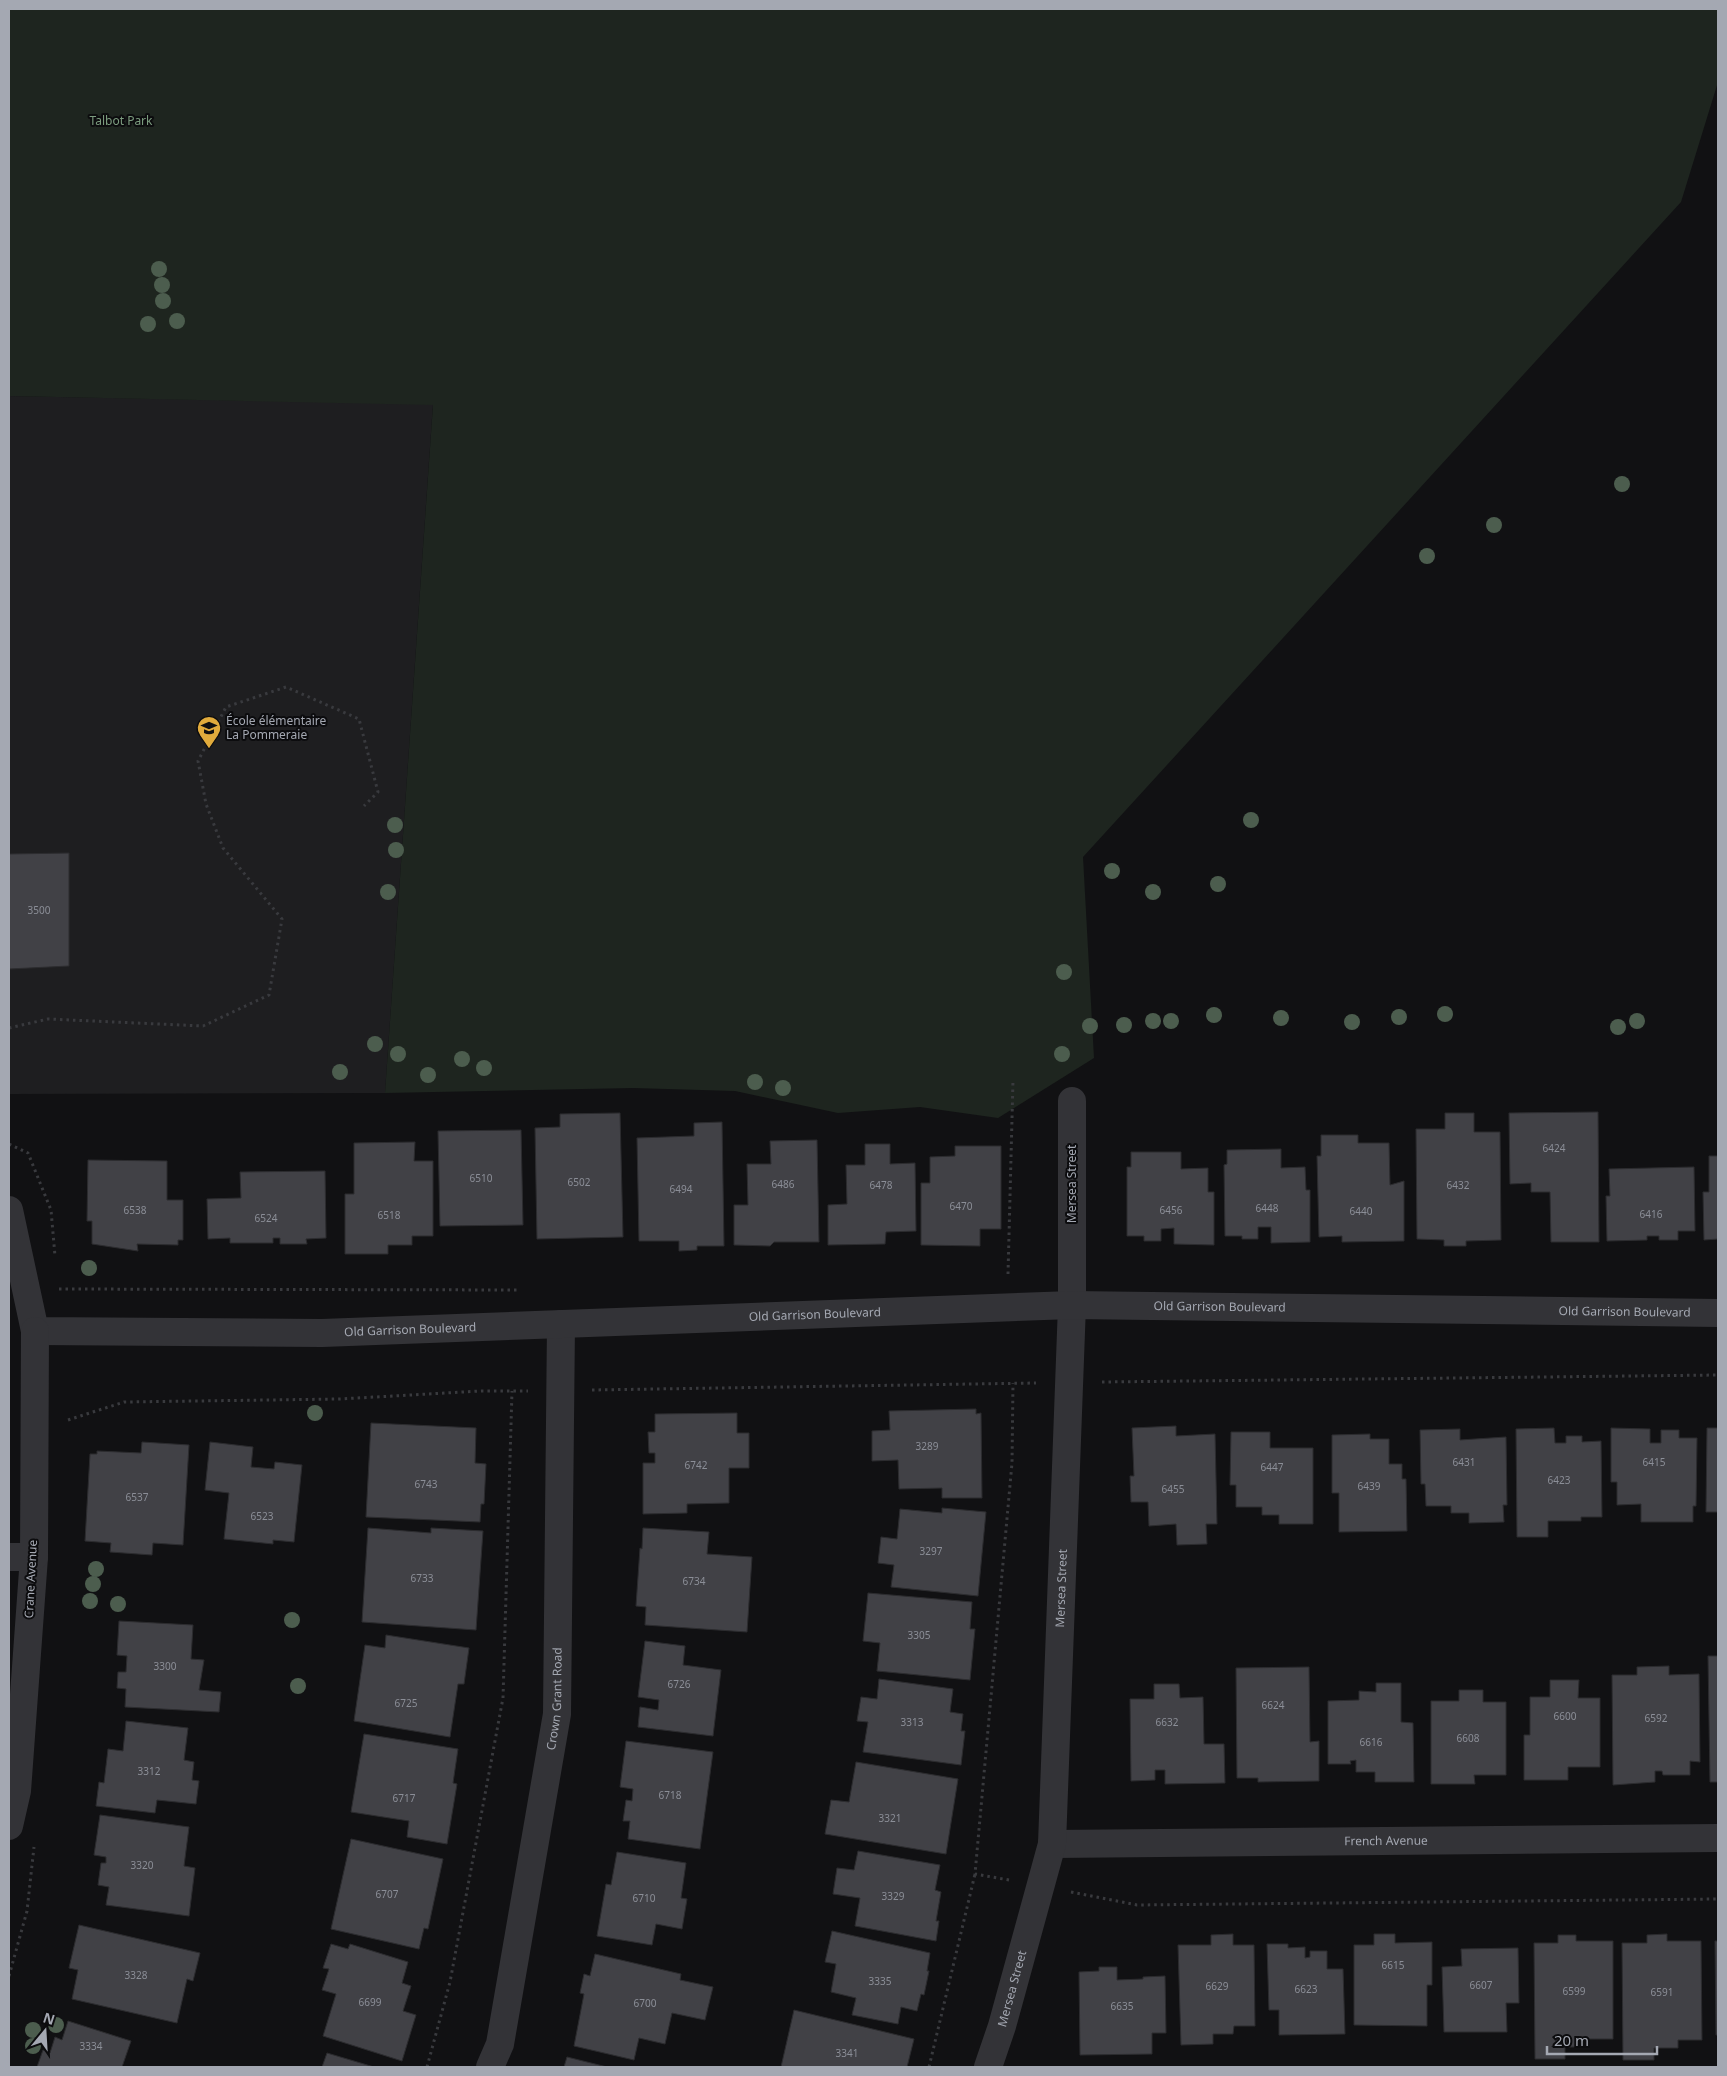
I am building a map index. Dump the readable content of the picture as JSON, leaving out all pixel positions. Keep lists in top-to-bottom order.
{
  "streets": {
    "street": [
      "Mersea Street",
      "Old Garrison Boulevard",
      "Crane Avenue",
      "Crown Grant Road",
      "French Avenue"
    ]
  },
  "crossings": [
    ["Mersea Street", "Old Garrison Boulevard"],
    ["Mersea Street", "French Avenue"],
    ["Old Garrison Boulevard", "Crane Avenue"],
    ["Old Garrison Boulevard", "Crown Grant Road"]
  ],
  "parks": ["Talbot Park"],
  "places": {
    "school or university": ["École élémentaire La Pommeraie"]
  },
  "house_numbers": [
    "3500",
    "6424",
    "6510",
    "6502",
    "6486",
    "6478",
    "6432",
    "6494",
    "6470",
    "6448",
    "6538",
    "6456",
    "6440",
    "6416",
    "6518",
    "6524",
    "3289",
    "6431",
    "6415",
    "6742",
    "6447",
    "6423",
    "6743",
    "6439",
    "6455",
    "6537",
    "6523",
    "3297",
    "6733",
    "6734",
    "3305",
    "3300",
    "6726",
    "6725",
    "6624",
    "6600",
    "6592",
    "3313",
    "6632",
    "6608",
    "6616",
    "3312",
    "6718",
    "6717",
    "3321",
    "3320",
    "6707",
    "3329",
    "6710",
    "6615",
    "3328",
    "3335",
    "6607",
    "6629",
    "6623",
    "6599",
    "6591",
    "6699",
    "6700",
    "6635",
    "3334",
    "3341"
  ],
  "scale_bar": "20 m",
  "north": "top"
}
